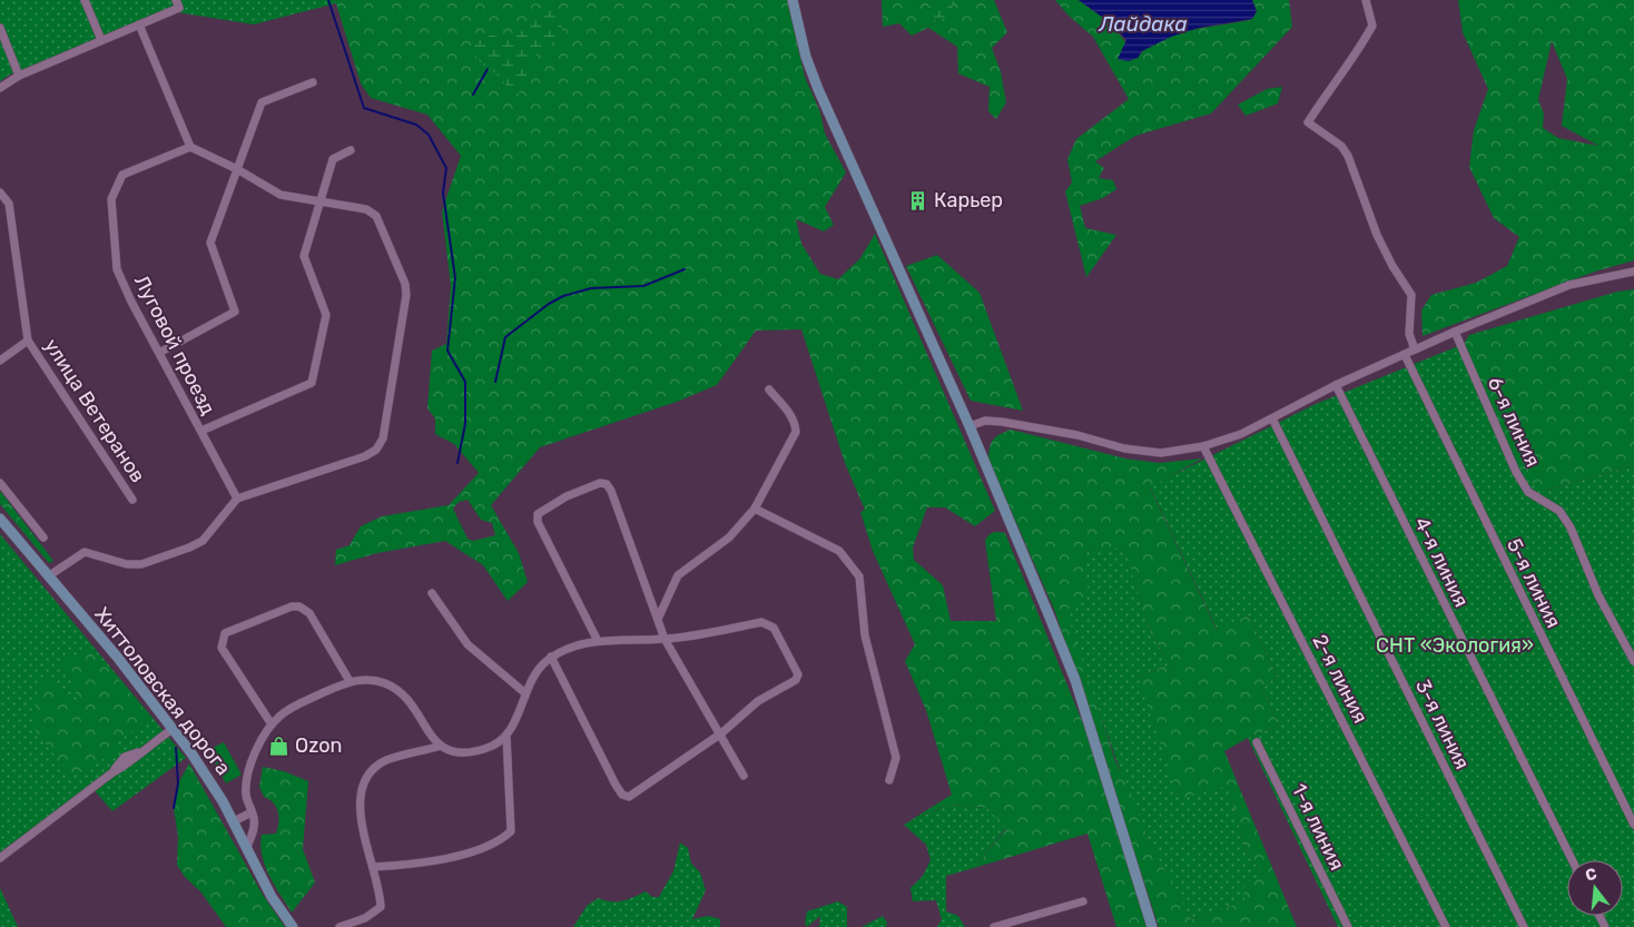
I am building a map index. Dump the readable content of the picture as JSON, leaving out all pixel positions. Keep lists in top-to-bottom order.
{
  "streets": {
    "main road": ["Хиттоловская дорога"],
    "street": [
      "Луговой проезд",
      "улица Ветеранов",
      "6-я линия",
      "4-я линия",
      "5-я линия",
      "2-я линия",
      "3-я линия",
      "1-я линия"
    ]
  },
  "water": ["Лайдака"],
  "parks": ["СНТ «Экология»"],
  "places": {
    "building": ["Карьер"],
    "shop": ["Ozon"]
  },
  "north": "top"
}
